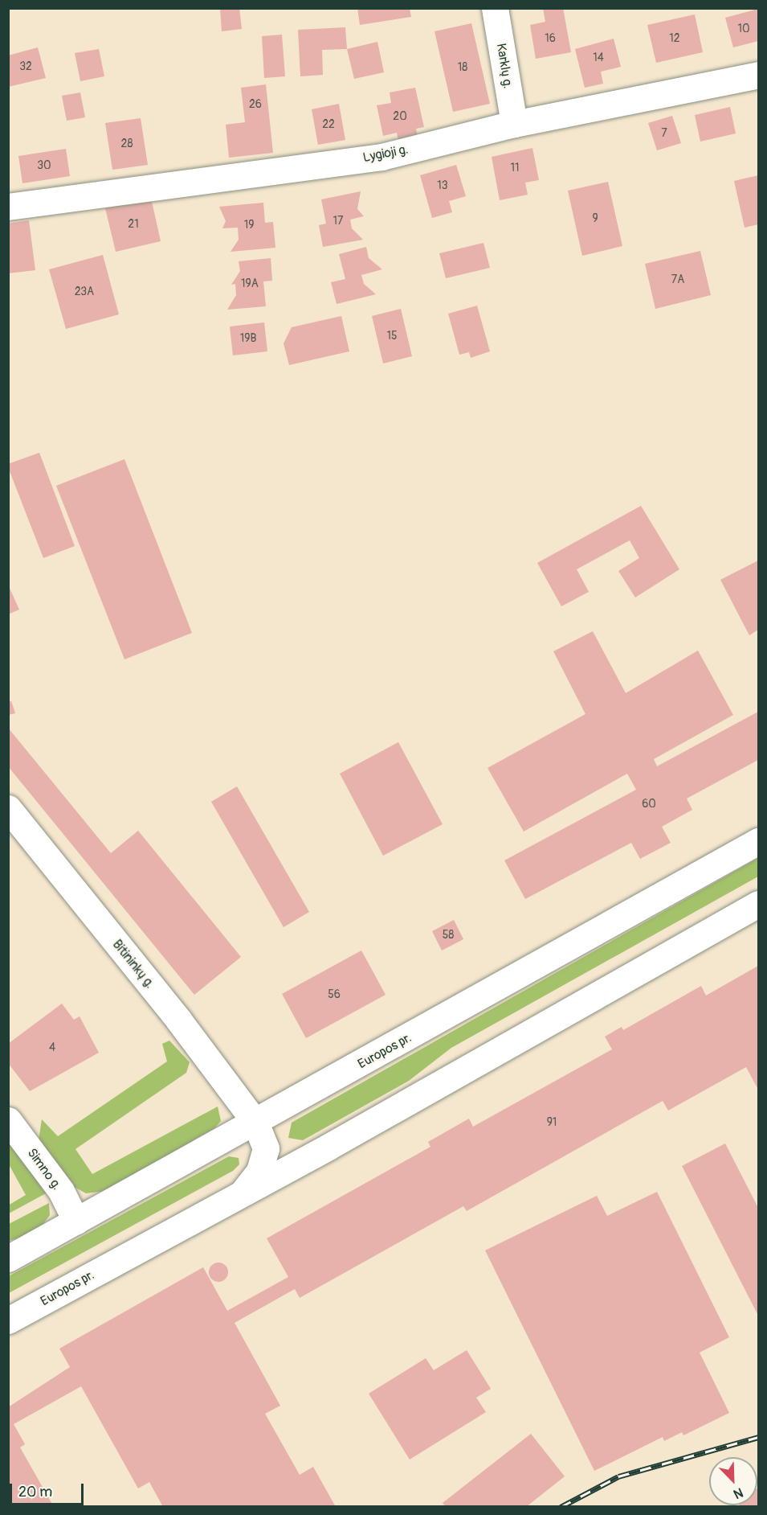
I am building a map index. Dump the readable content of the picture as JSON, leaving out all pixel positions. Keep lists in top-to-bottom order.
{
  "streets": {
    "main road": [
      "Karklų g.",
      "Lygioji g.",
      "Bitininkų g.",
      "Europos pr.",
      "Simno g."
    ]
  },
  "crossings": [
    ["Karklų g.", "Lygioji g."],
    ["Bitininkų g.", "Europos pr."],
    ["Europos pr.", "Simno g."]
  ],
  "house_numbers": [
    "10",
    "16",
    "12",
    "14",
    "32",
    "18",
    "26",
    "20",
    "22",
    "7",
    "28",
    "30",
    "11",
    "13",
    "9",
    "17",
    "21",
    "19",
    "7A",
    "19A",
    "23A",
    "15",
    "19B",
    "60",
    "58",
    "56",
    "4",
    "91"
  ],
  "scale_bar": "20 m",
  "north": "bottom right"
}
